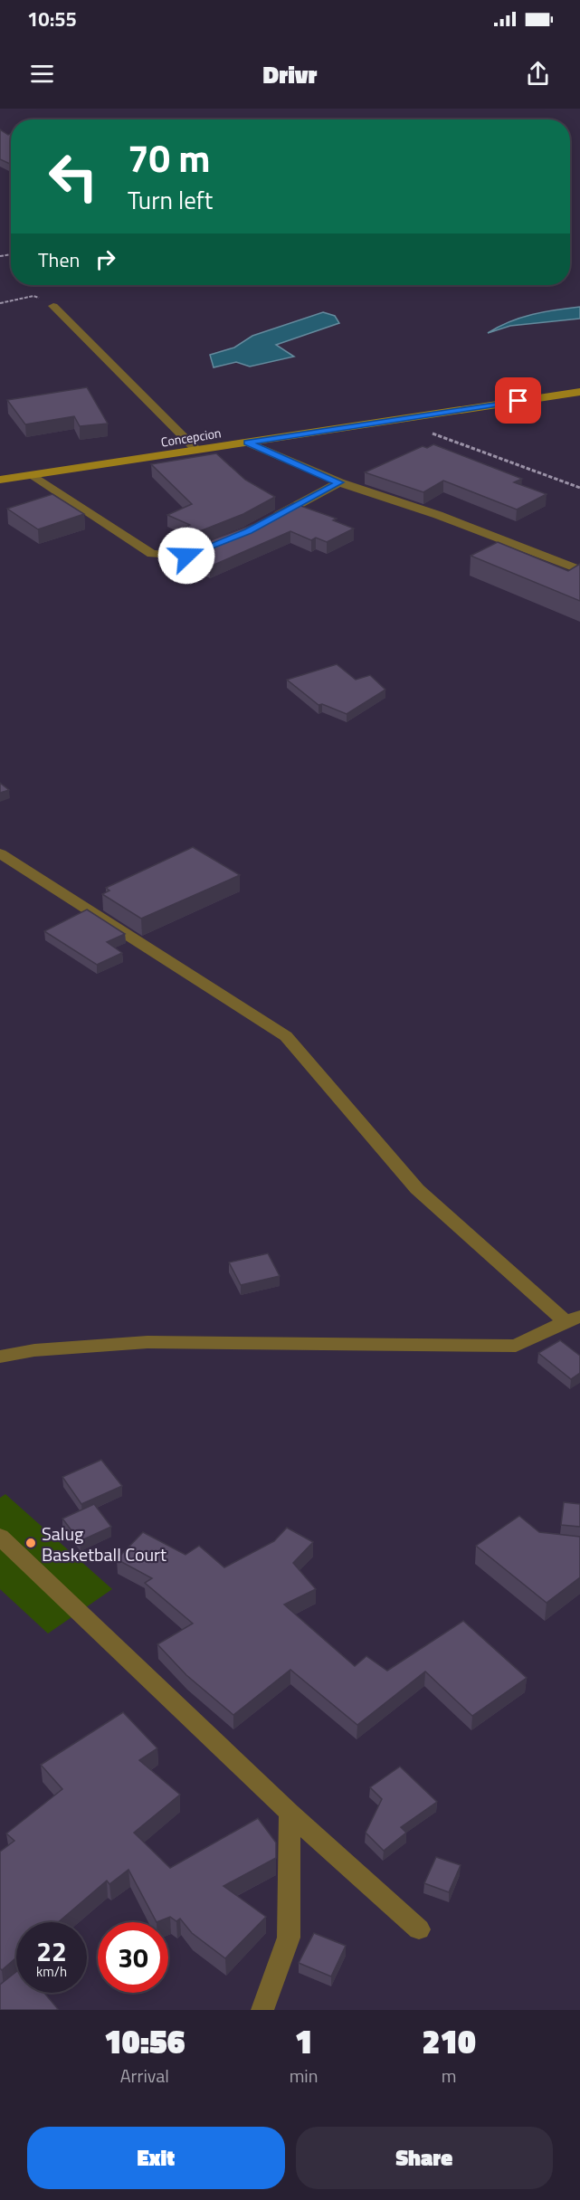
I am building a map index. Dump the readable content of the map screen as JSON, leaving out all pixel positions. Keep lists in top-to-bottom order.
{
  "streets": {
    "main road": ["Concepcion"]
  },
  "places": ["Salug Basketball Court"],
  "page": {
    "status": "10:55",
    "header": "Drivr",
    "turn": ["70 m", "Turn left"],
    "then": "Then",
    "speed": "22 km/h",
    "limit": "30",
    "eta": [
      "10:56",
      "Arrival",
      "1",
      "min",
      "210",
      "m"
    ],
    "buttons": ["Exit", "Share"]
  }
}
